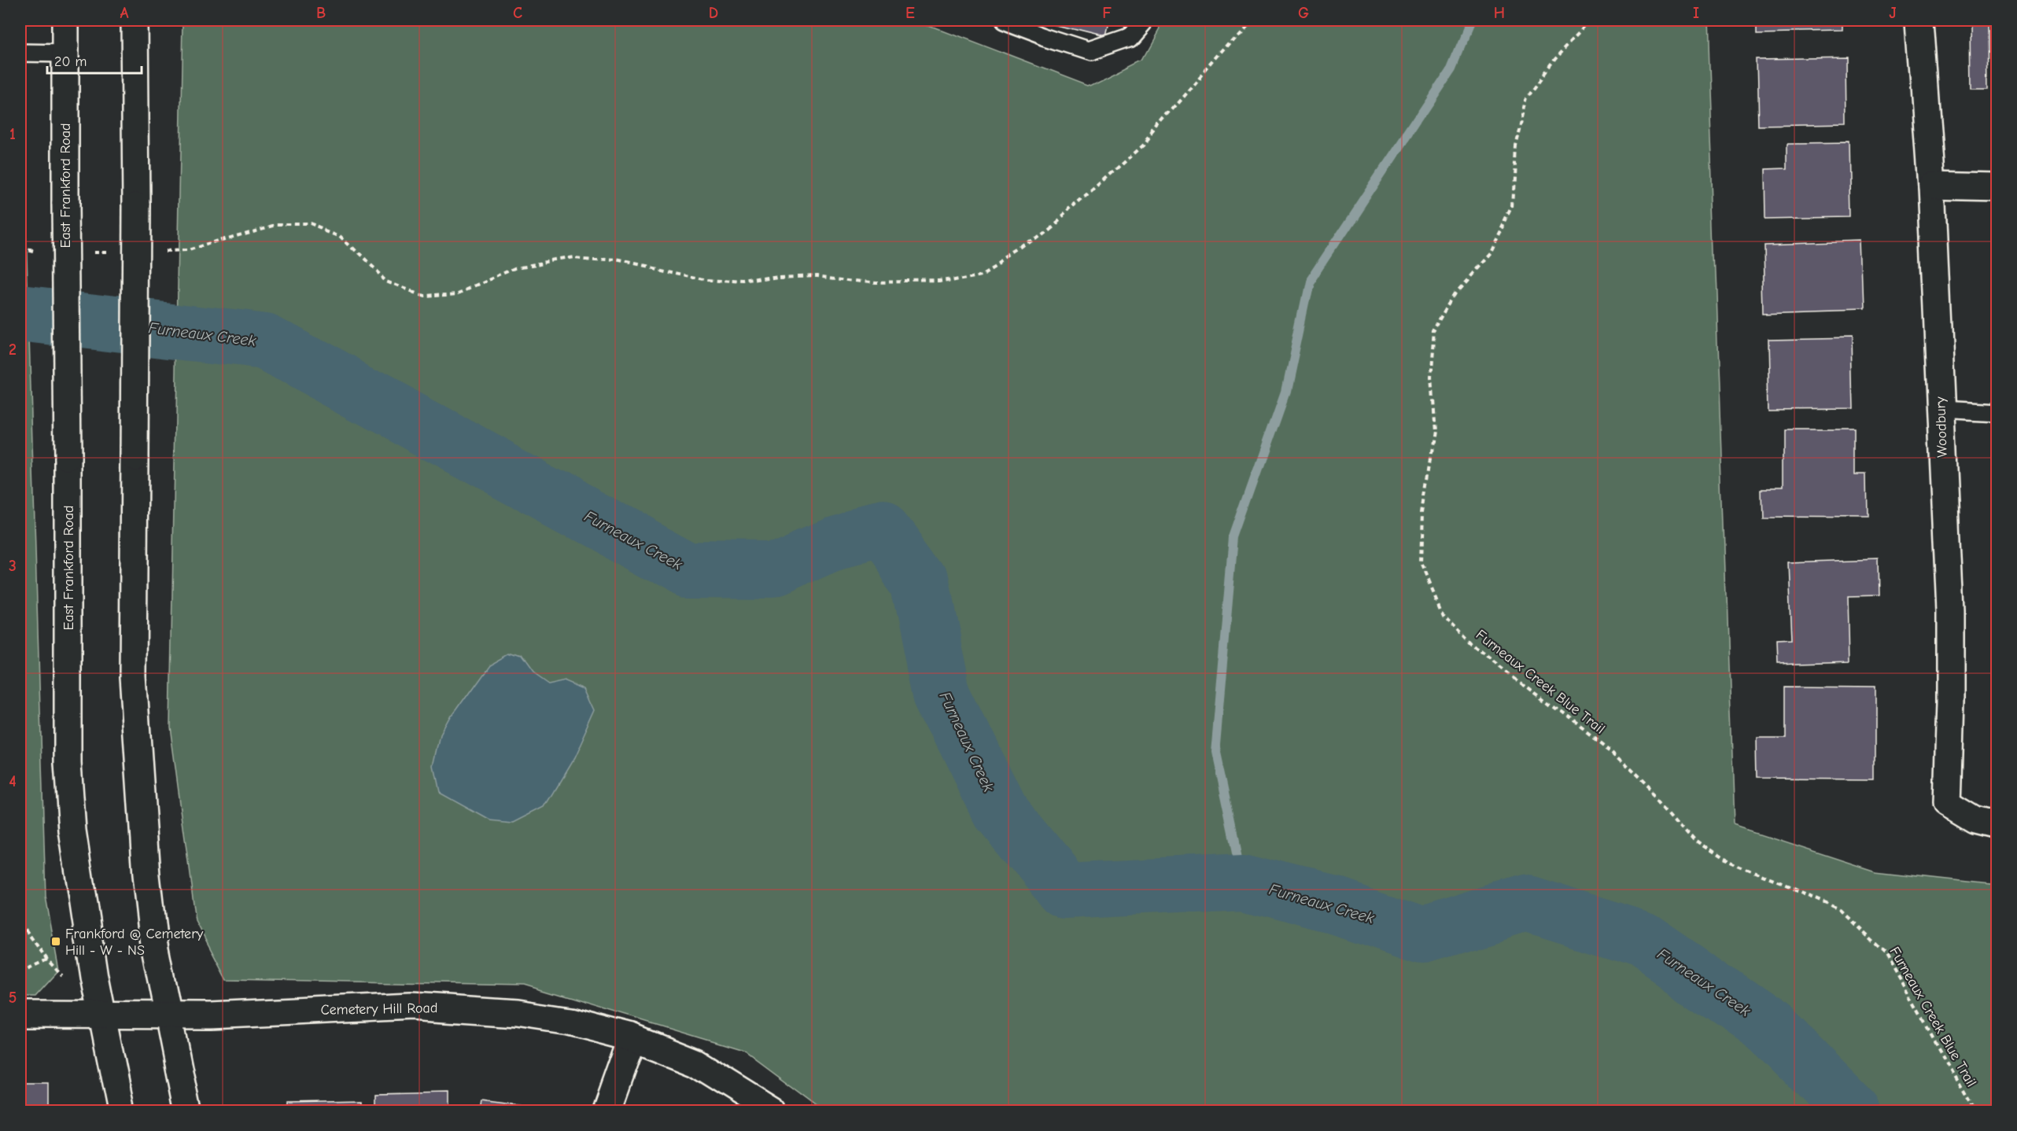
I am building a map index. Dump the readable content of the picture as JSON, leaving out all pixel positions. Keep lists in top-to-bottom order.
{
  "streets": {
    "main road": ["East Frankford Road", "Woodbury", "Cemetery Hill Road"],
    "path": ["Furneaux Creek Blue Trail"]
  },
  "crossings": [
    ["East Frankford Road", "Cemetery Hill Road"]
  ],
  "water": ["Furneaux Creek"],
  "places": {
    "transit": ["Frankford @ Cemetery Hill - W - NS"]
  },
  "scale_bar": "20 m",
  "grid": {
    "columns": [
      "A",
      "B",
      "C",
      "D",
      "E",
      "F",
      "G",
      "H",
      "I",
      "J"
    ],
    "rows": [
      "1",
      "2",
      "3",
      "4",
      "5"
    ]
  }
}
